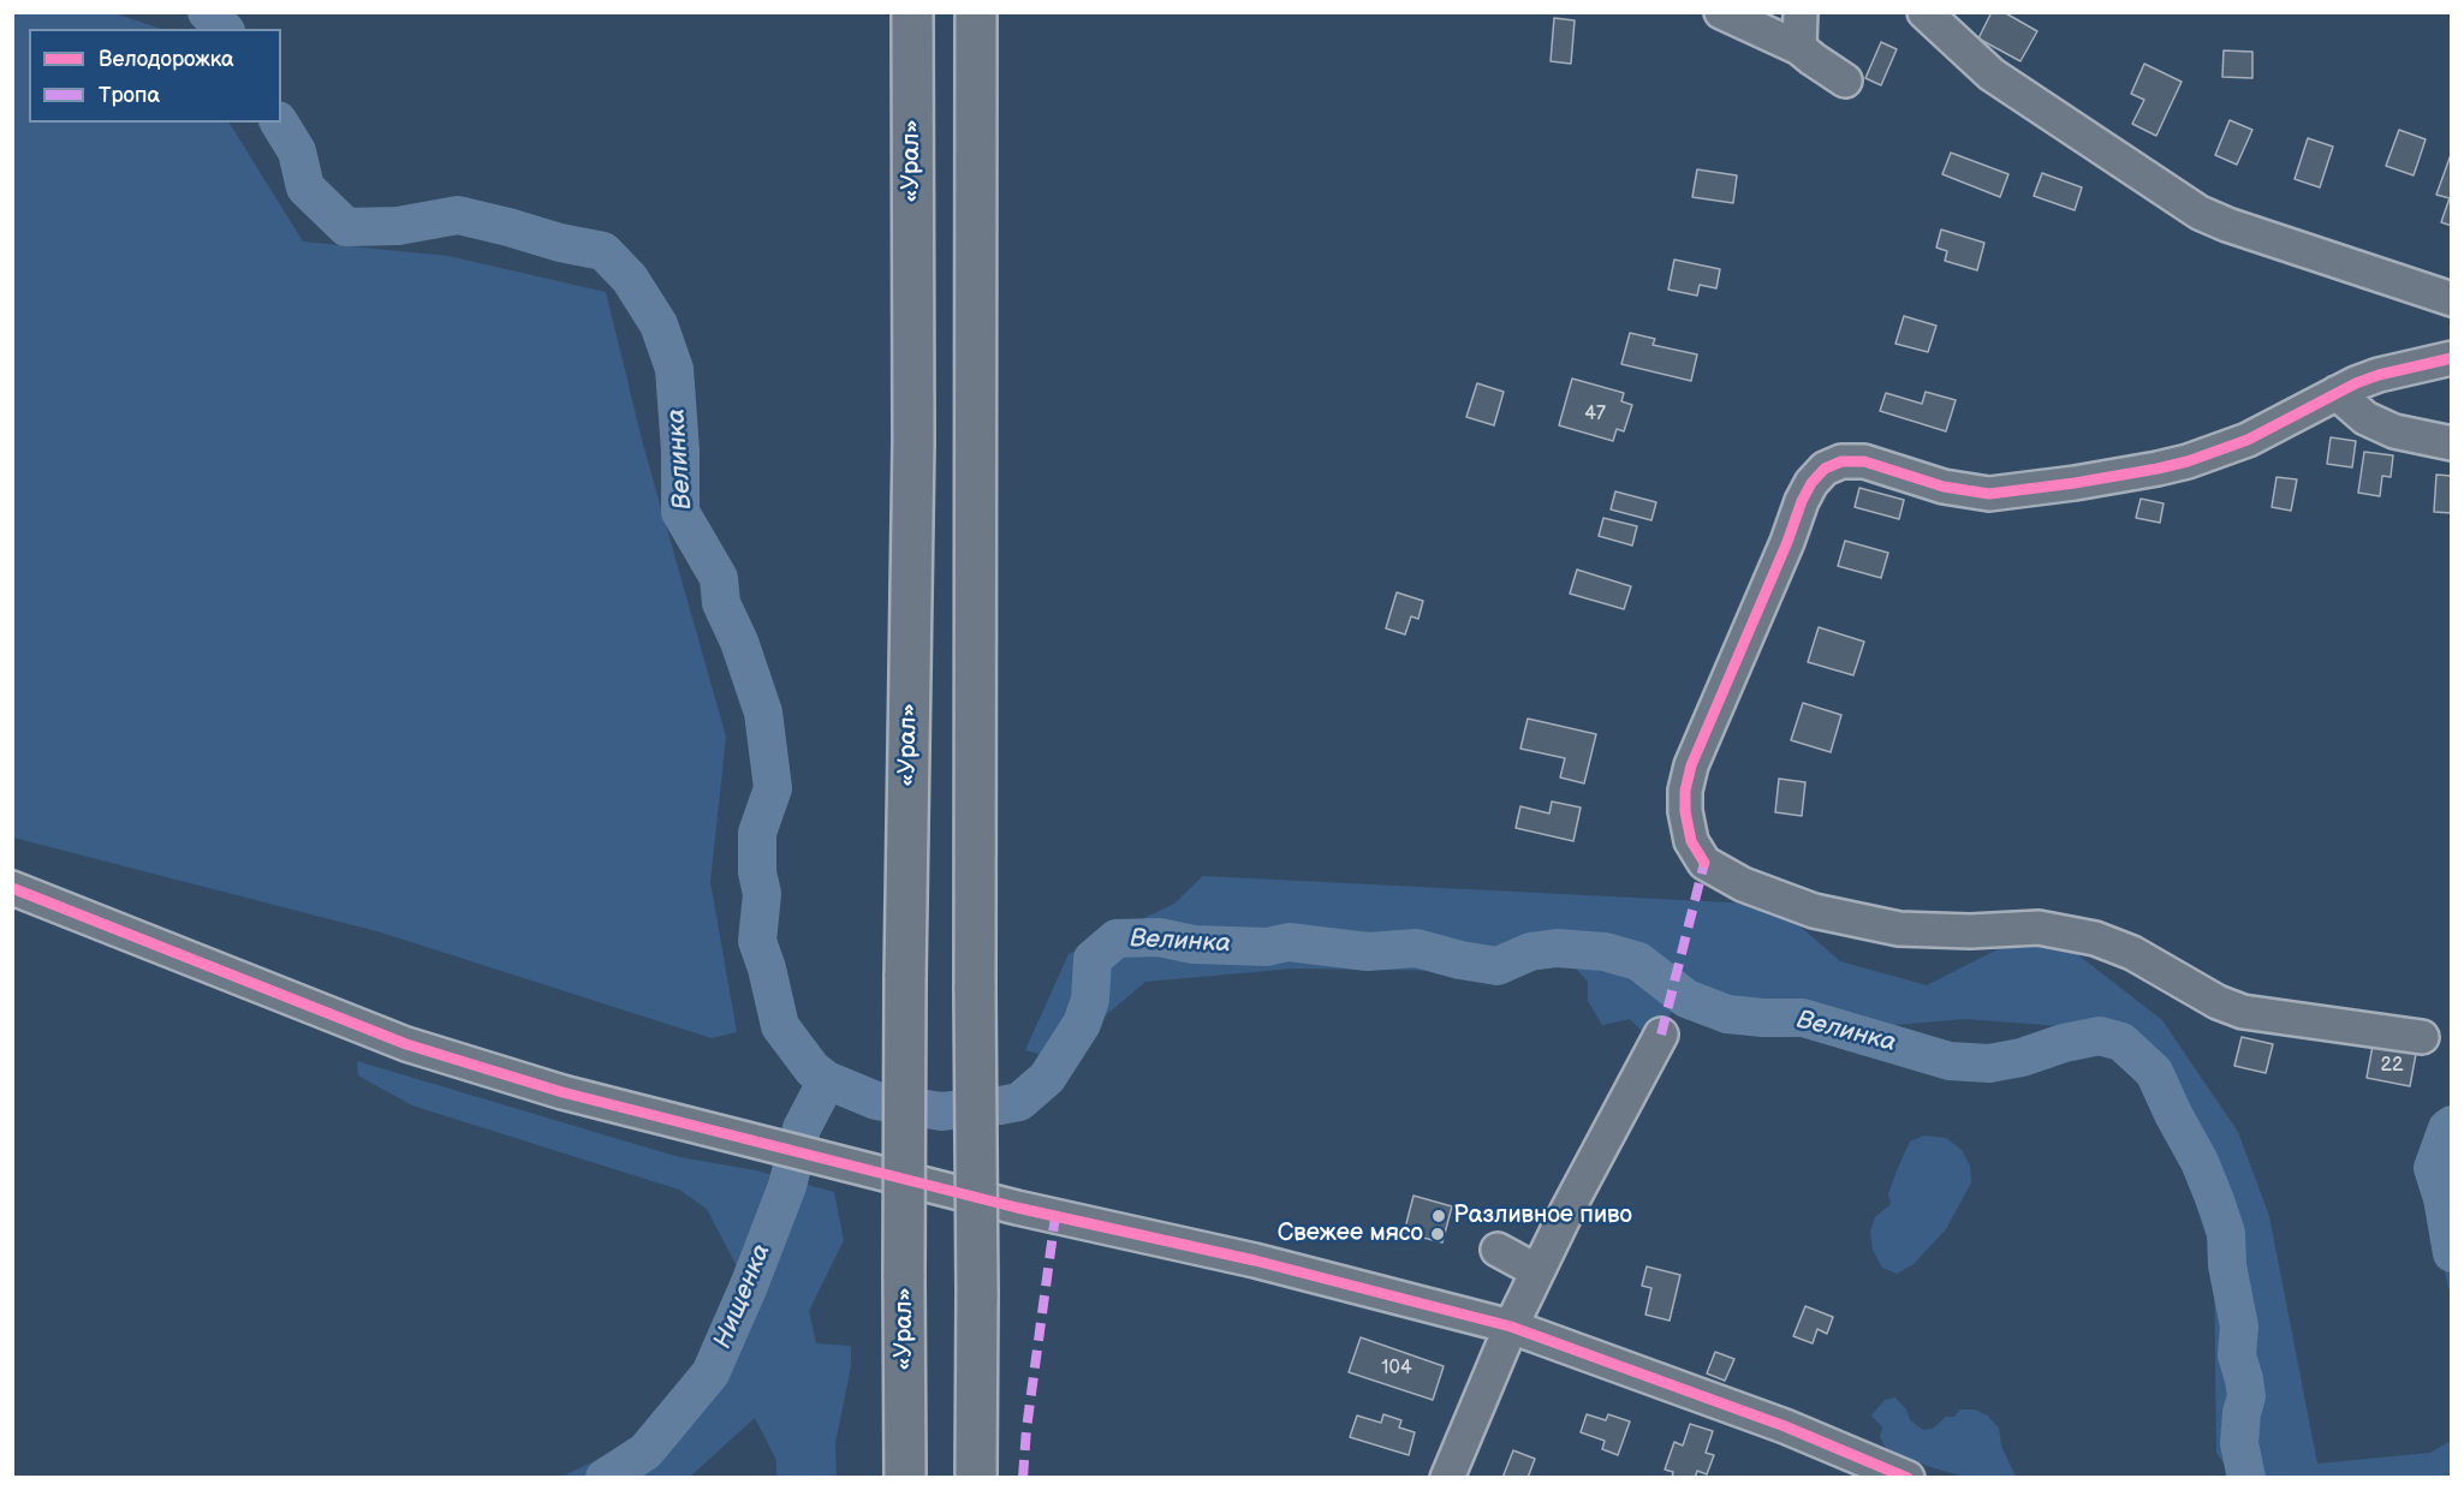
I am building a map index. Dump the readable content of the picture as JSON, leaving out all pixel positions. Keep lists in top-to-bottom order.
{
  "streets": {
    "highway": ["«Урал»"]
  },
  "water": ["Велинка", "Нищенка"],
  "places": ["Разливное пиво", "Свежее мясо"],
  "house_numbers": ["47", "22", "104"],
  "legend": ["Велодорожка", "Тропа"]
}
